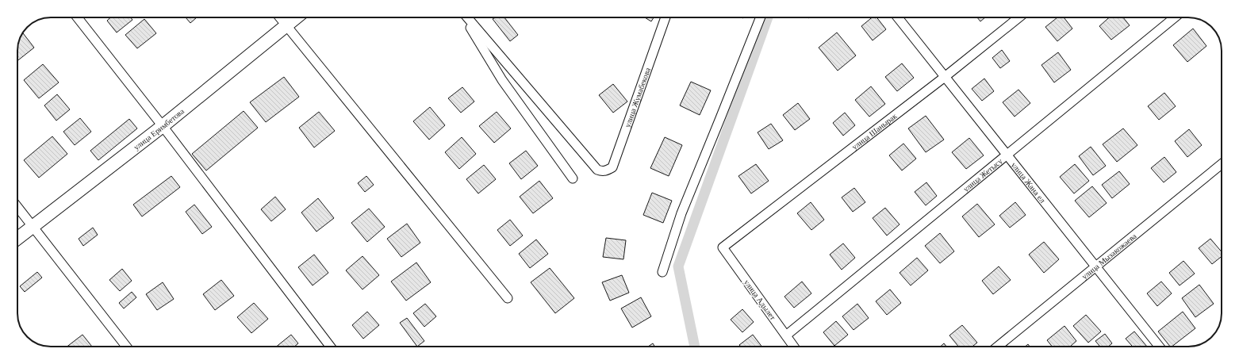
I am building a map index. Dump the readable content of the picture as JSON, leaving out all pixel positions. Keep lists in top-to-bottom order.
{
  "streets": {
    "main road": ["улица Еримбетова"],
    "street": [
      "улица Жумабекова",
      "улица Шанырак",
      "улица Жетысу",
      "улица Жана ел",
      "улица Мызакожаева",
      "улица Адылет"
    ]
  },
  "crossings": [
    ["улица Шанырак", "улица Жана ел"],
    ["улица Шанырак", "улица Адылет"],
    ["улица Жетысу", "улица Жана ел"],
    ["улица Жетысу", "улица Адылет"],
    ["улица Жана ел", "улица Мызакожаева"]
  ]
}
